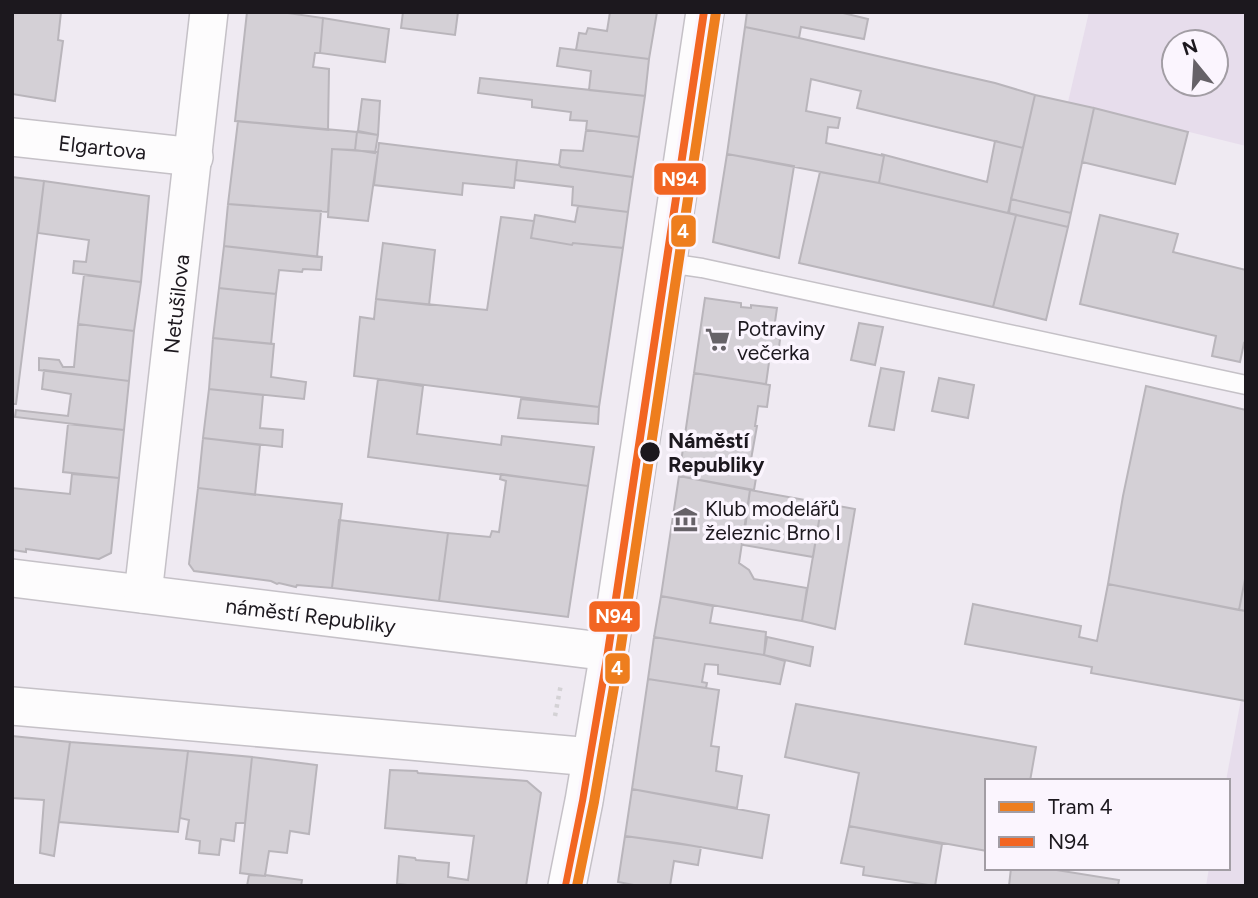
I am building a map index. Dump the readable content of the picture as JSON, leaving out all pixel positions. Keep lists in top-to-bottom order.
{
  "streets": {
    "street": ["Elgartova", "Netušilova", "náměstí Republiky"]
  },
  "crossings": [
    ["Elgartova", "Netušilova"],
    ["Netušilova", "náměstí Republiky"]
  ],
  "places": {
    "supermarket": ["Potraviny večerka"],
    "other": ["Náměstí Republiky"],
    "museum": ["Klub modelářů železnic Brno I"]
  },
  "lines": ["tram line 4", "transit line N94"],
  "legend": ["Tram 4", "N94"],
  "north": "top"
}
